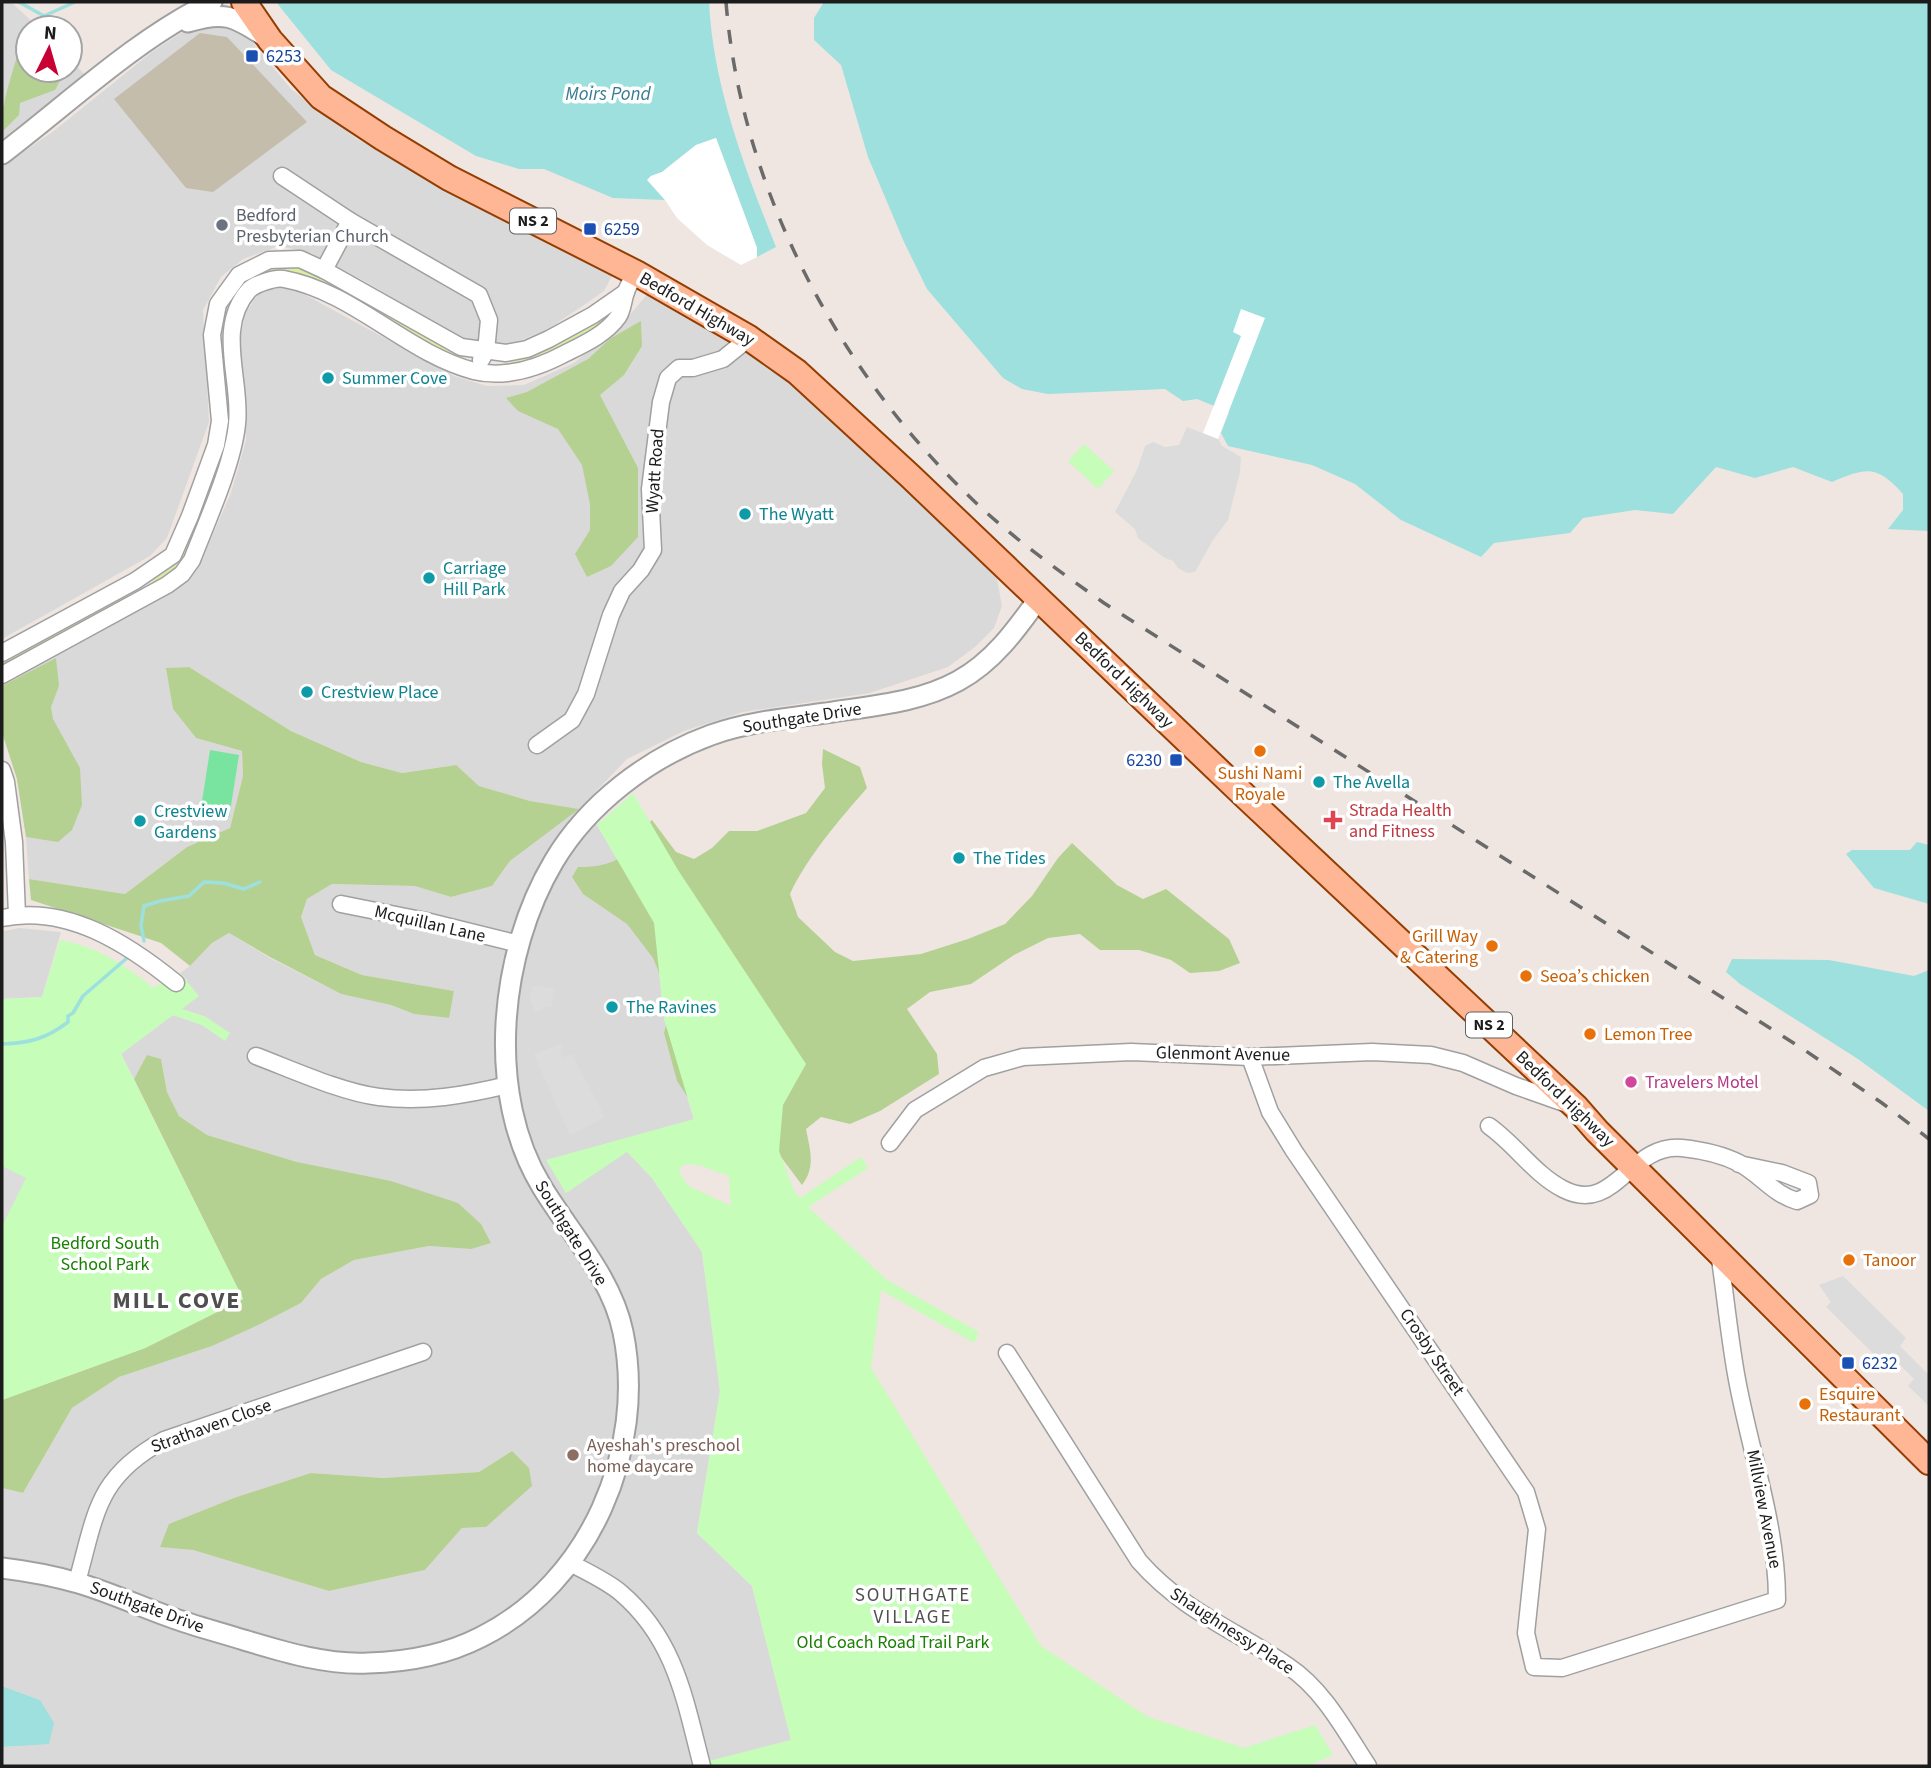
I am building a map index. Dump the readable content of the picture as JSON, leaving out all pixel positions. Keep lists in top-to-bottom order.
{
  "streets": {
    "main road": ["NS 2", "Bedford Highway"],
    "street": [
      "Wyatt Road",
      "Southgate Drive",
      "Mcquillan Lane",
      "Glenmont Avenue",
      "Crosby Street",
      "Strathaven Close",
      "Millview Avenue",
      "Shaughnessy Place"
    ]
  },
  "crossings": [
    ["Bedford Highway", "Wyatt Road"],
    ["Bedford Highway", "Southgate Drive"],
    ["Bedford Highway", "Glenmont Avenue"],
    ["Bedford Highway", "Millview Avenue"],
    ["Southgate Drive", "Mcquillan Lane"],
    ["Southgate Drive", "Strathaven Close"],
    ["Glenmont Avenue", "Crosby Street"],
    ["Crosby Street", "Millview Avenue"]
  ],
  "districts": ["MILL COVE", "SOUTHGATE VILLAGE"],
  "water": ["Moirs Pond"],
  "parks": ["Bedford South School Park", "Old Coach Road Trail Park"],
  "places": {
    "transit": [
      "6253",
      "6259",
      "6230",
      "6232"
    ],
    "other": [
      "Bedford Presbyterian Church",
      "Summer Cove",
      "The Wyatt",
      "Carriage Hill Park",
      "Crestview Place",
      "Sushi Nami Royale",
      "The Avella",
      "Crestview Gardens",
      "The Tides",
      "Grill Way & Catering",
      "Seoa’s chicken",
      "The Ravines",
      "Lemon Tree",
      "Travelers Motel",
      "Tanoor",
      "Esquire Restaurant",
      "Ayeshah's preschool home daycare"
    ],
    "health": ["Strada Health and Fitness"]
  },
  "north": "top"
}
